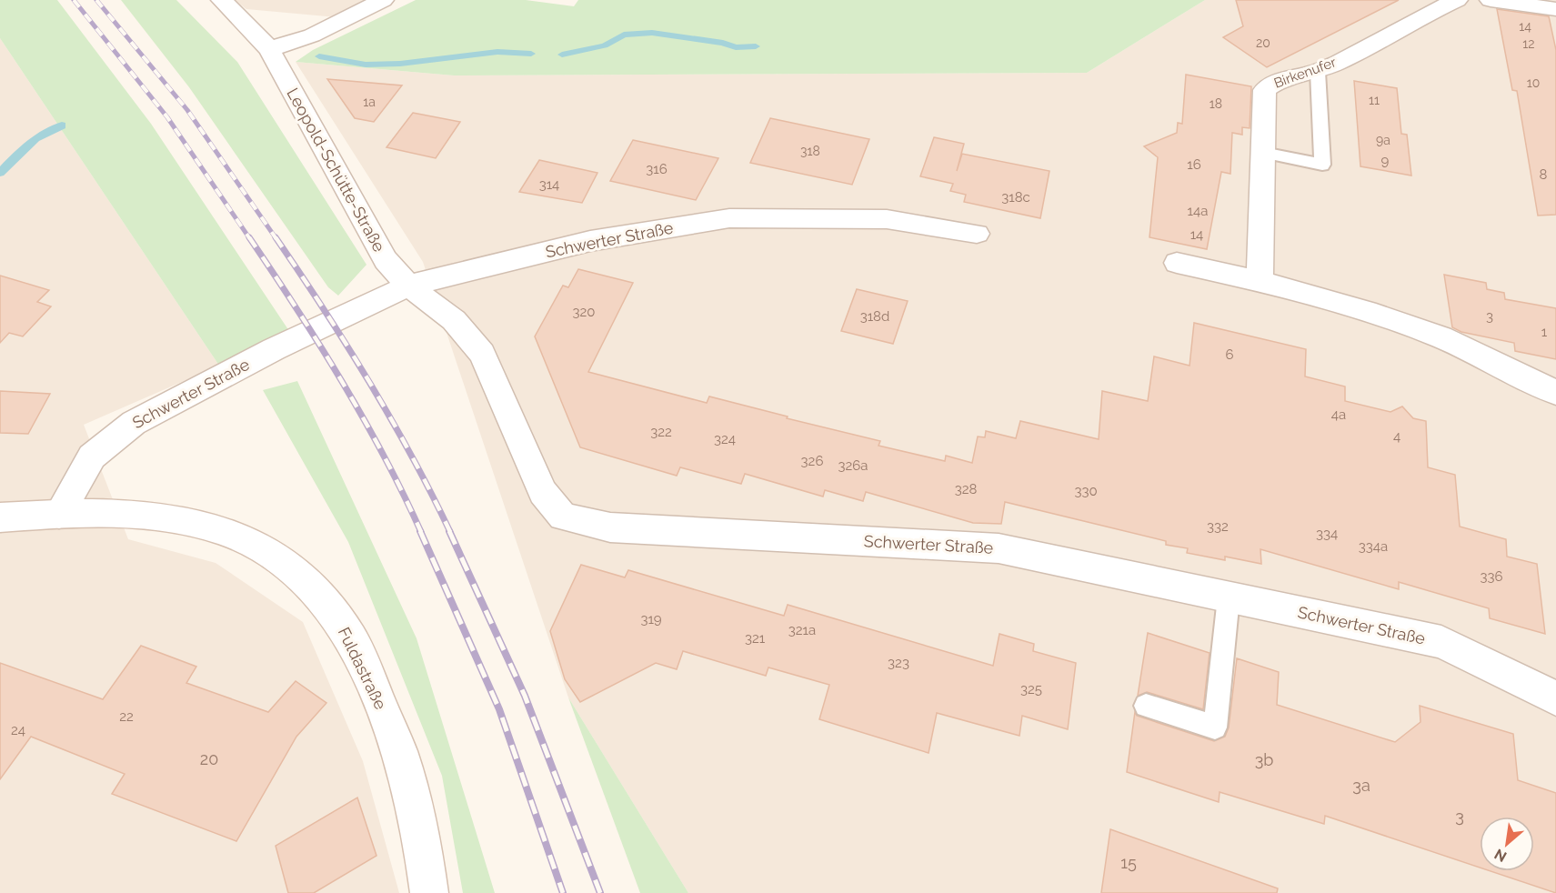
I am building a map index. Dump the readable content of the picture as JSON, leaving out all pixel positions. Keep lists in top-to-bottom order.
{
  "streets": {
    "street": [
      "Birkenufer",
      "Leopold-Schütte-Straße",
      "Schwerter Straße",
      "Fuldastraße"
    ]
  },
  "crossings": [
    ["Leopold-Schütte-Straße", "Schwerter Straße"],
    ["Schwerter Straße", "Fuldastraße"]
  ],
  "house_numbers": [
    "14",
    "20",
    "12",
    "10",
    "11",
    "1a",
    "18",
    "9a",
    "318",
    "9",
    "16",
    "316",
    "8",
    "314",
    "318c",
    "14a",
    "14",
    "320",
    "318d",
    "3",
    "1",
    "6",
    "4a",
    "322",
    "4",
    "324",
    "326",
    "326a",
    "328",
    "330",
    "332",
    "334",
    "334a",
    "336",
    "319",
    "321a",
    "321",
    "323",
    "325",
    "22",
    "24",
    "20",
    "3b",
    "3a",
    "3",
    "15"
  ],
  "north": "bottom left"
}
